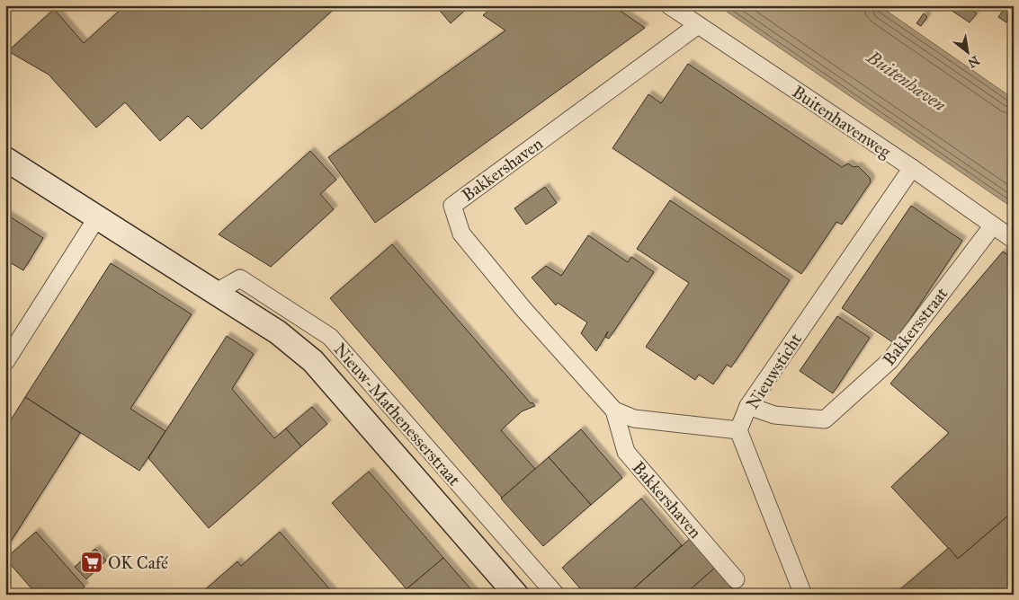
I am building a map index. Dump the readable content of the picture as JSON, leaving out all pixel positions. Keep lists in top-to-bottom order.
{
  "streets": {
    "street": [
      "Buitenhavenweg",
      "Bakkershaven",
      "Bakkersstraat",
      "Nieuwsticht",
      "Nieuw-Mathenesserstraat"
    ]
  },
  "crossings": [
    ["Buitenhavenweg", "Bakkershaven"],
    ["Buitenhavenweg", "Bakkersstraat"],
    ["Buitenhavenweg", "Nieuwsticht"],
    ["Bakkershaven", "Nieuwsticht"],
    ["Bakkersstraat", "Nieuwsticht"]
  ],
  "water": ["Buitenhaven"],
  "places": {
    "supermarket": ["OK Café"]
  },
  "north": "bottom right"
}
